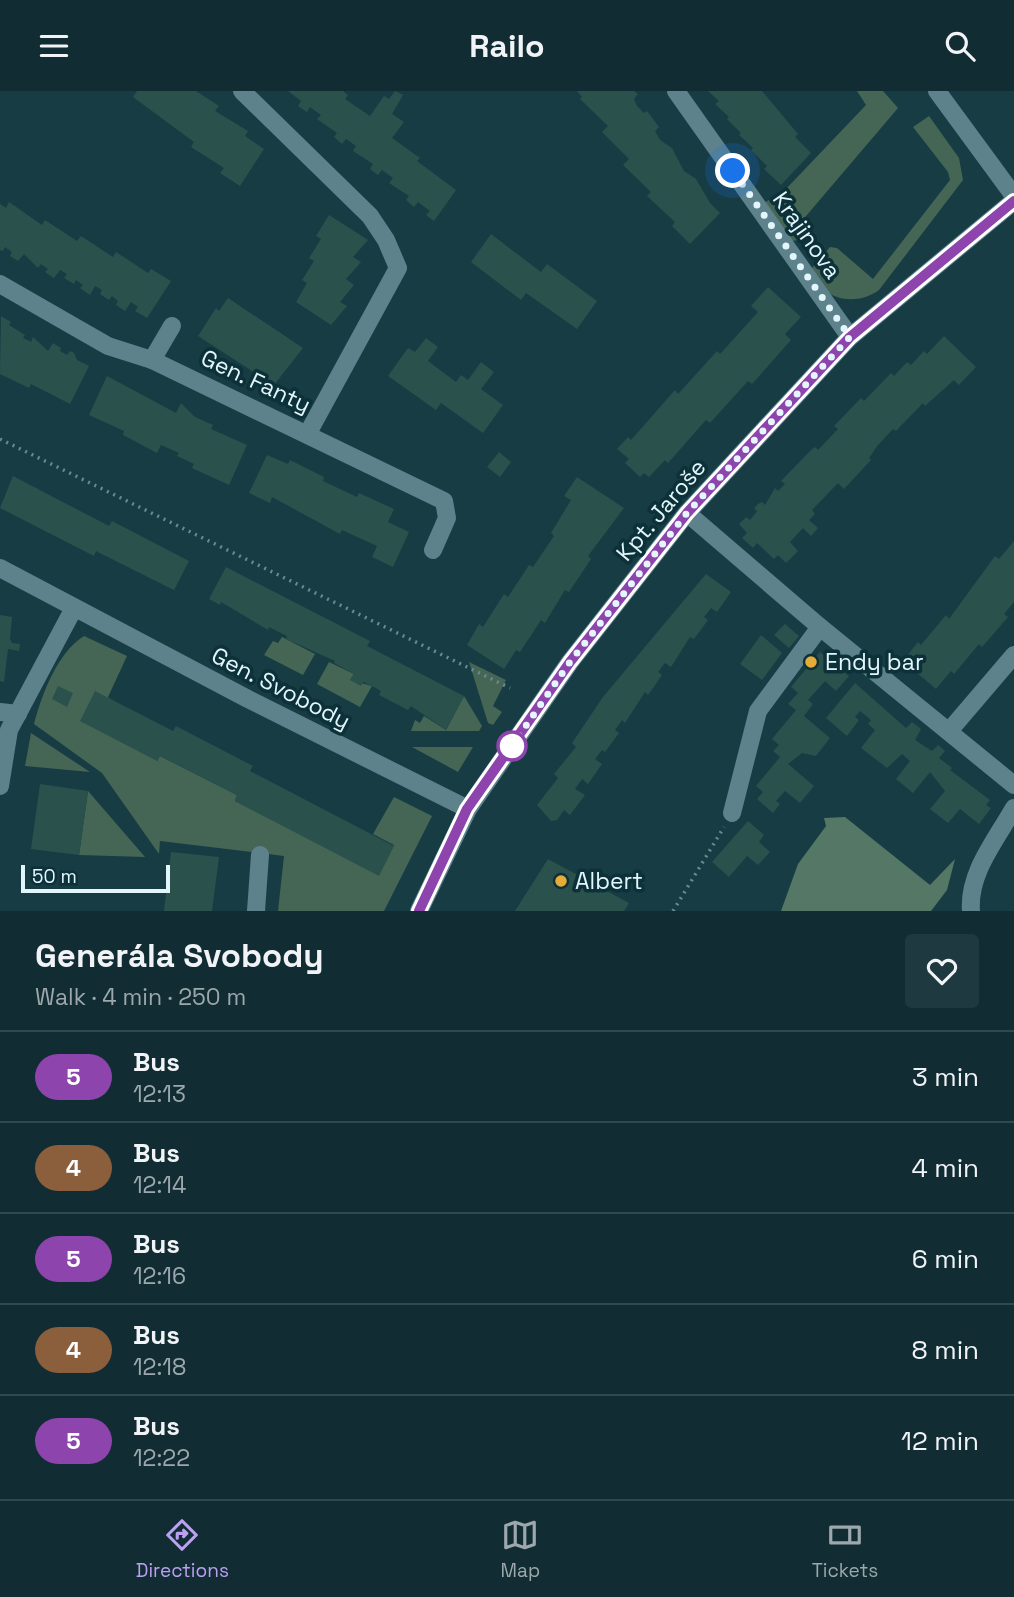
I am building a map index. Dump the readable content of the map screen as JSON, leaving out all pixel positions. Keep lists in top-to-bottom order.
{
  "streets": {
    "street": [
      "Krajinova",
      "Gen. Fanty",
      "Kpt. Jaroše",
      "Gen. Svobody"
    ]
  },
  "crossings": [
    ["Krajinova", "Kpt. Jaroše"],
    ["Kpt. Jaroše", "Gen. Svobody"]
  ],
  "places": ["Endy bar", "Albert"],
  "lines": ["bus line 5"],
  "scale_bar": "50 m",
  "page": {
    "header": "Railo",
    "scale": "50 m",
    "heading": ["Generála Svobody", "Walk · 4 min · 250 m"],
    "list": [
      {
        "mark": "5",
        "name": "Bus",
        "note": "12:13",
        "value": "3 min"
      },
      {
        "mark": "4",
        "name": "Bus",
        "note": "12:14",
        "value": "4 min"
      },
      {
        "mark": "5",
        "name": "Bus",
        "note": "12:16",
        "value": "6 min"
      },
      {
        "mark": "4",
        "name": "Bus",
        "note": "12:18",
        "value": "8 min"
      },
      {
        "mark": "5",
        "name": "Bus",
        "note": "12:22",
        "value": "12 min"
      }
    ],
    "tabs": ["Directions", "Map", "Tickets"]
  }
}
